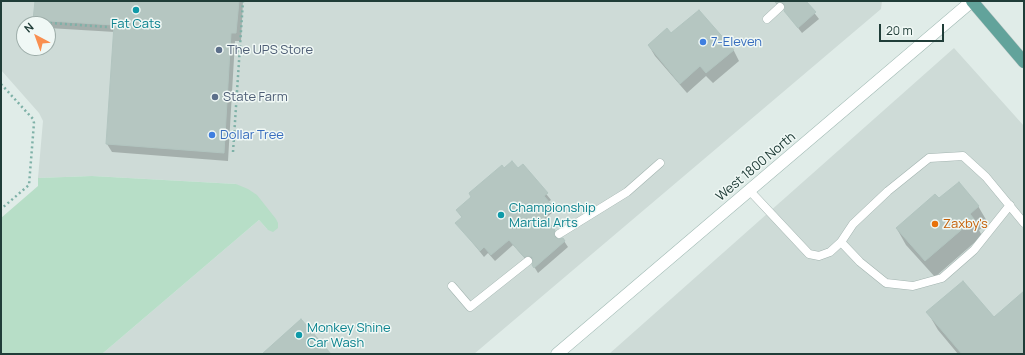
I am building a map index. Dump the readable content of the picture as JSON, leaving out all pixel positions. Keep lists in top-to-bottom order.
{
  "streets": {
    "main road": ["West 1800 North"]
  },
  "places": [
    "Fat Cats",
    "7-Eleven",
    "The UPS Store",
    "State Farm",
    "Dollar Tree",
    "Championship Martial Arts",
    "Zaxby's",
    "Monkey Shine Car Wash"
  ],
  "scale_bar": "20 m",
  "north": "top left"
}
